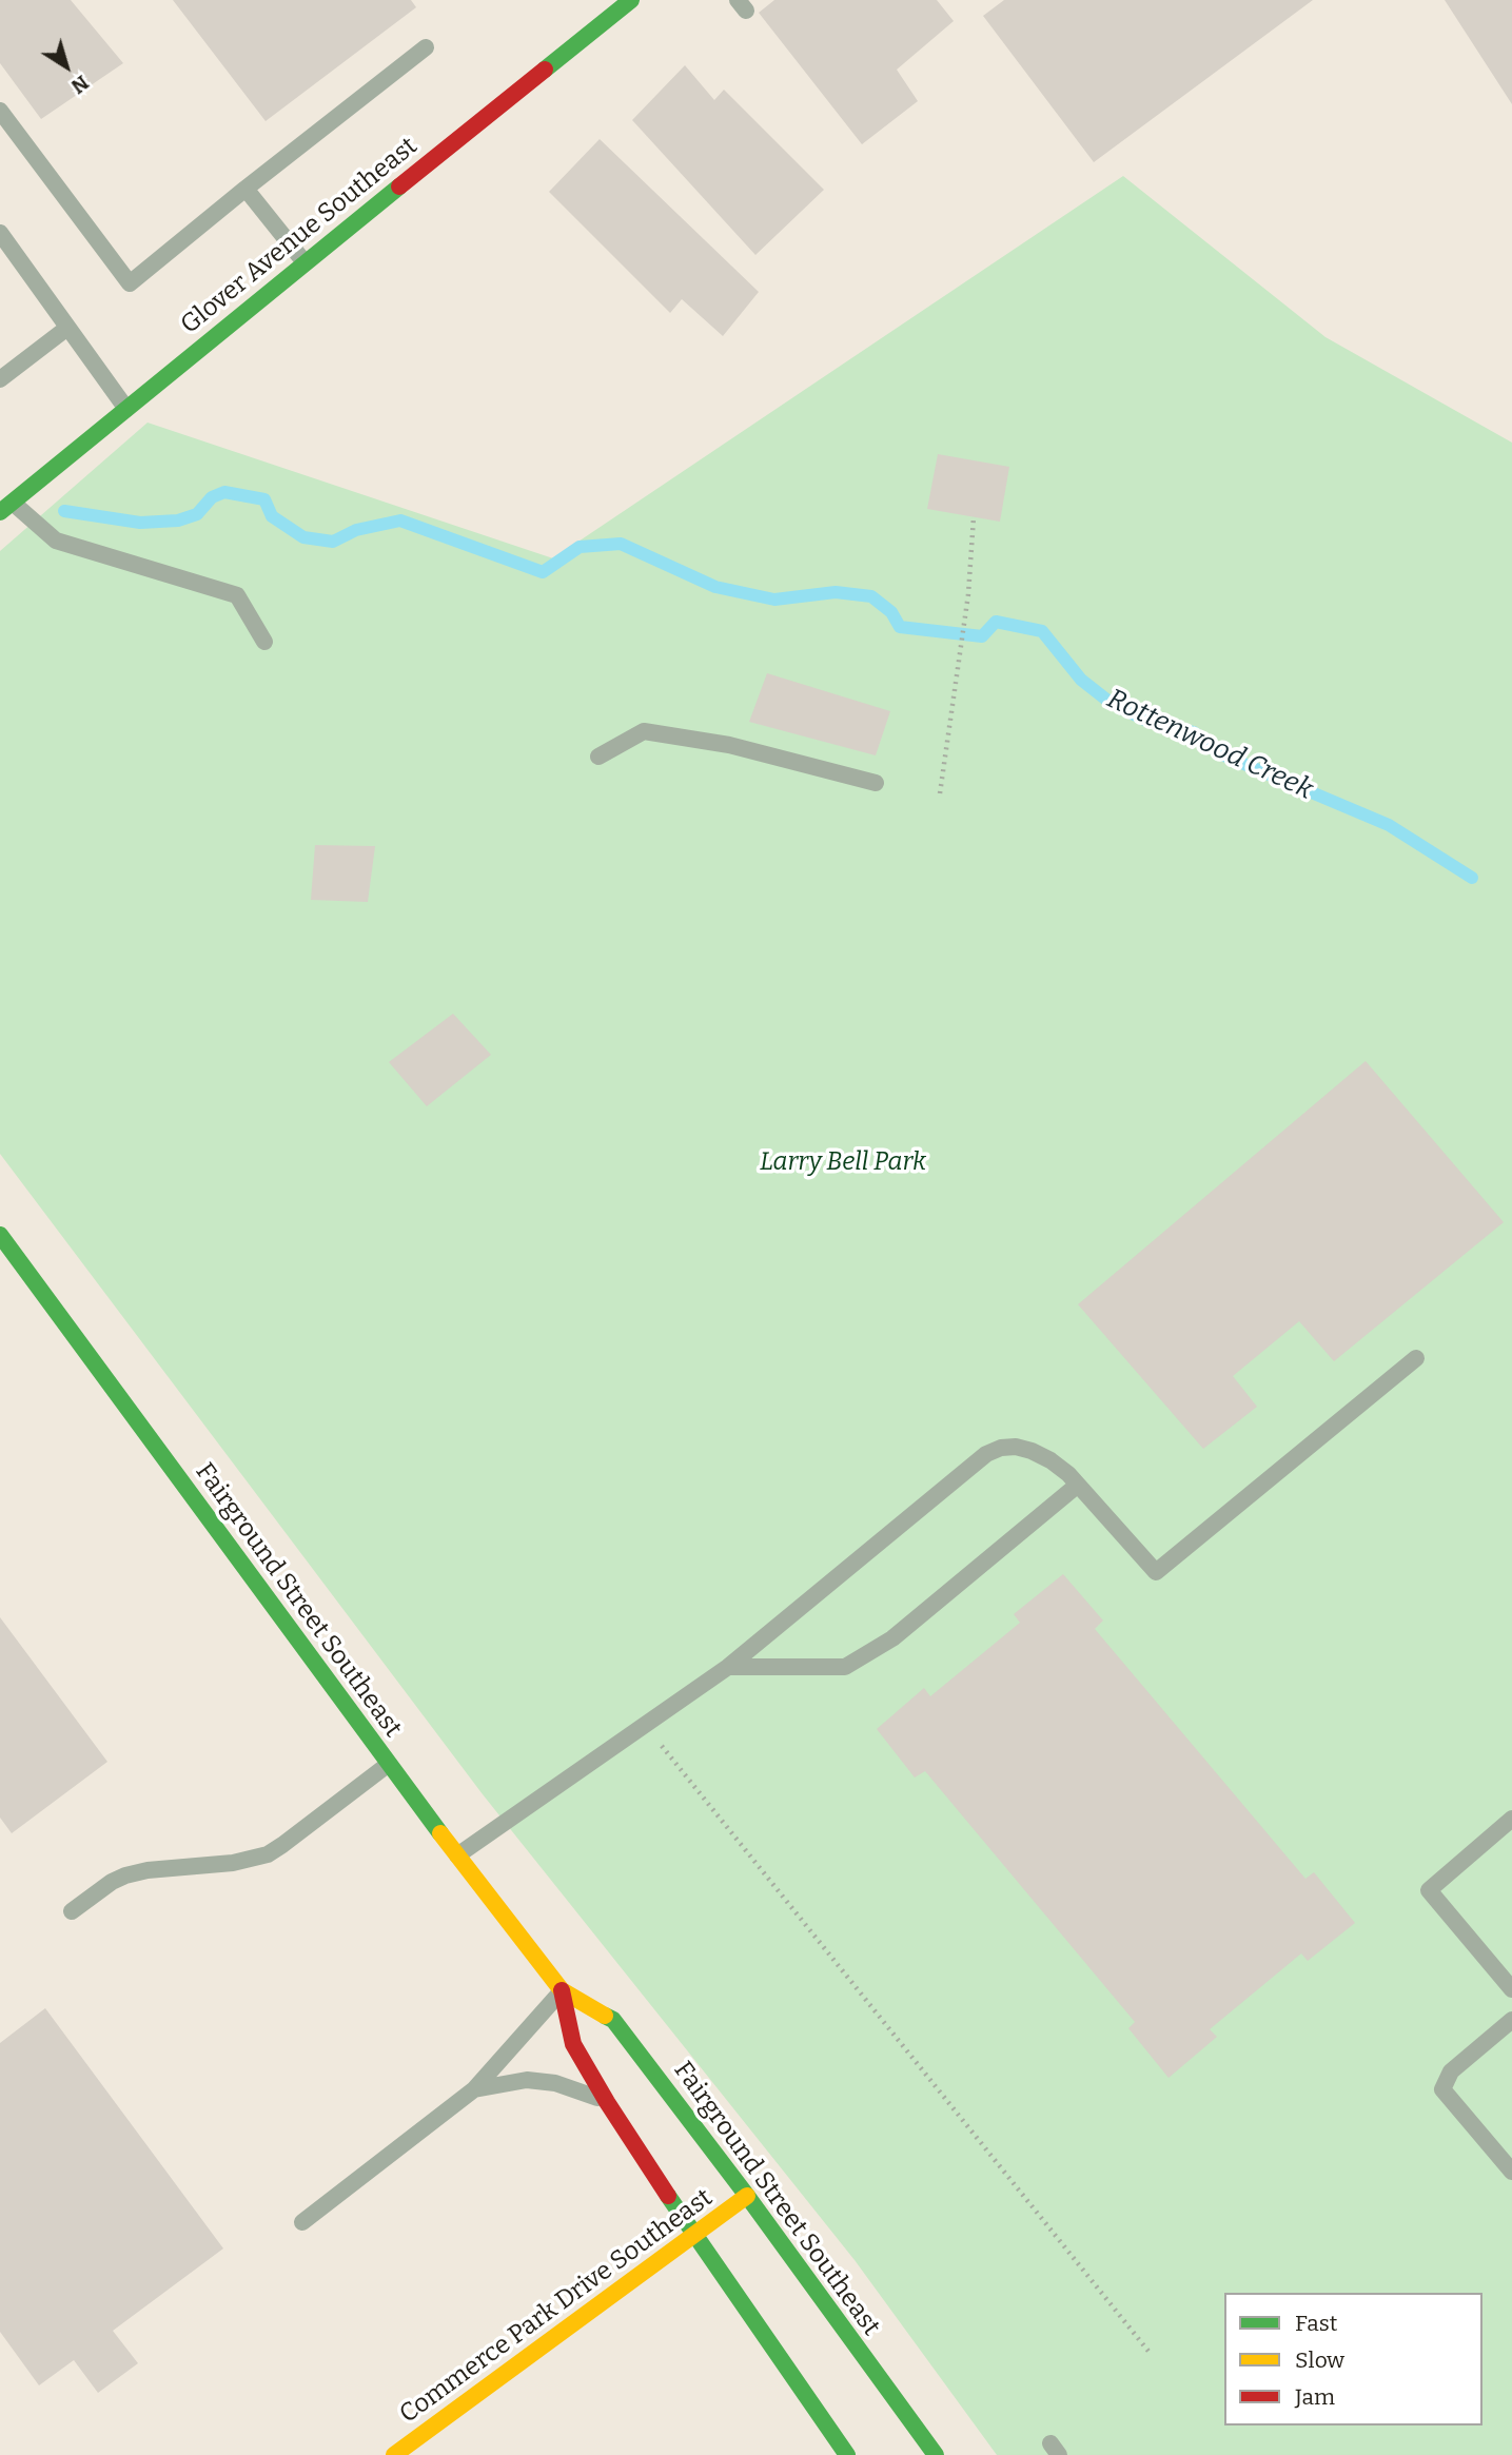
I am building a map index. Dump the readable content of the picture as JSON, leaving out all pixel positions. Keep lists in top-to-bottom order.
{
  "streets": {
    "main road": ["Glover Avenue Southeast", "Fairground Street Southeast", "Commerce Park Drive Southeast"]
  },
  "crossings": [
    ["Fairground Street Southeast", "Commerce Park Drive Southeast"]
  ],
  "water": ["Rottenwood Creek"],
  "parks": ["Larry Bell Park"],
  "legend": ["Fast", "Slow", "Jam"],
  "north": "bottom right"
}
